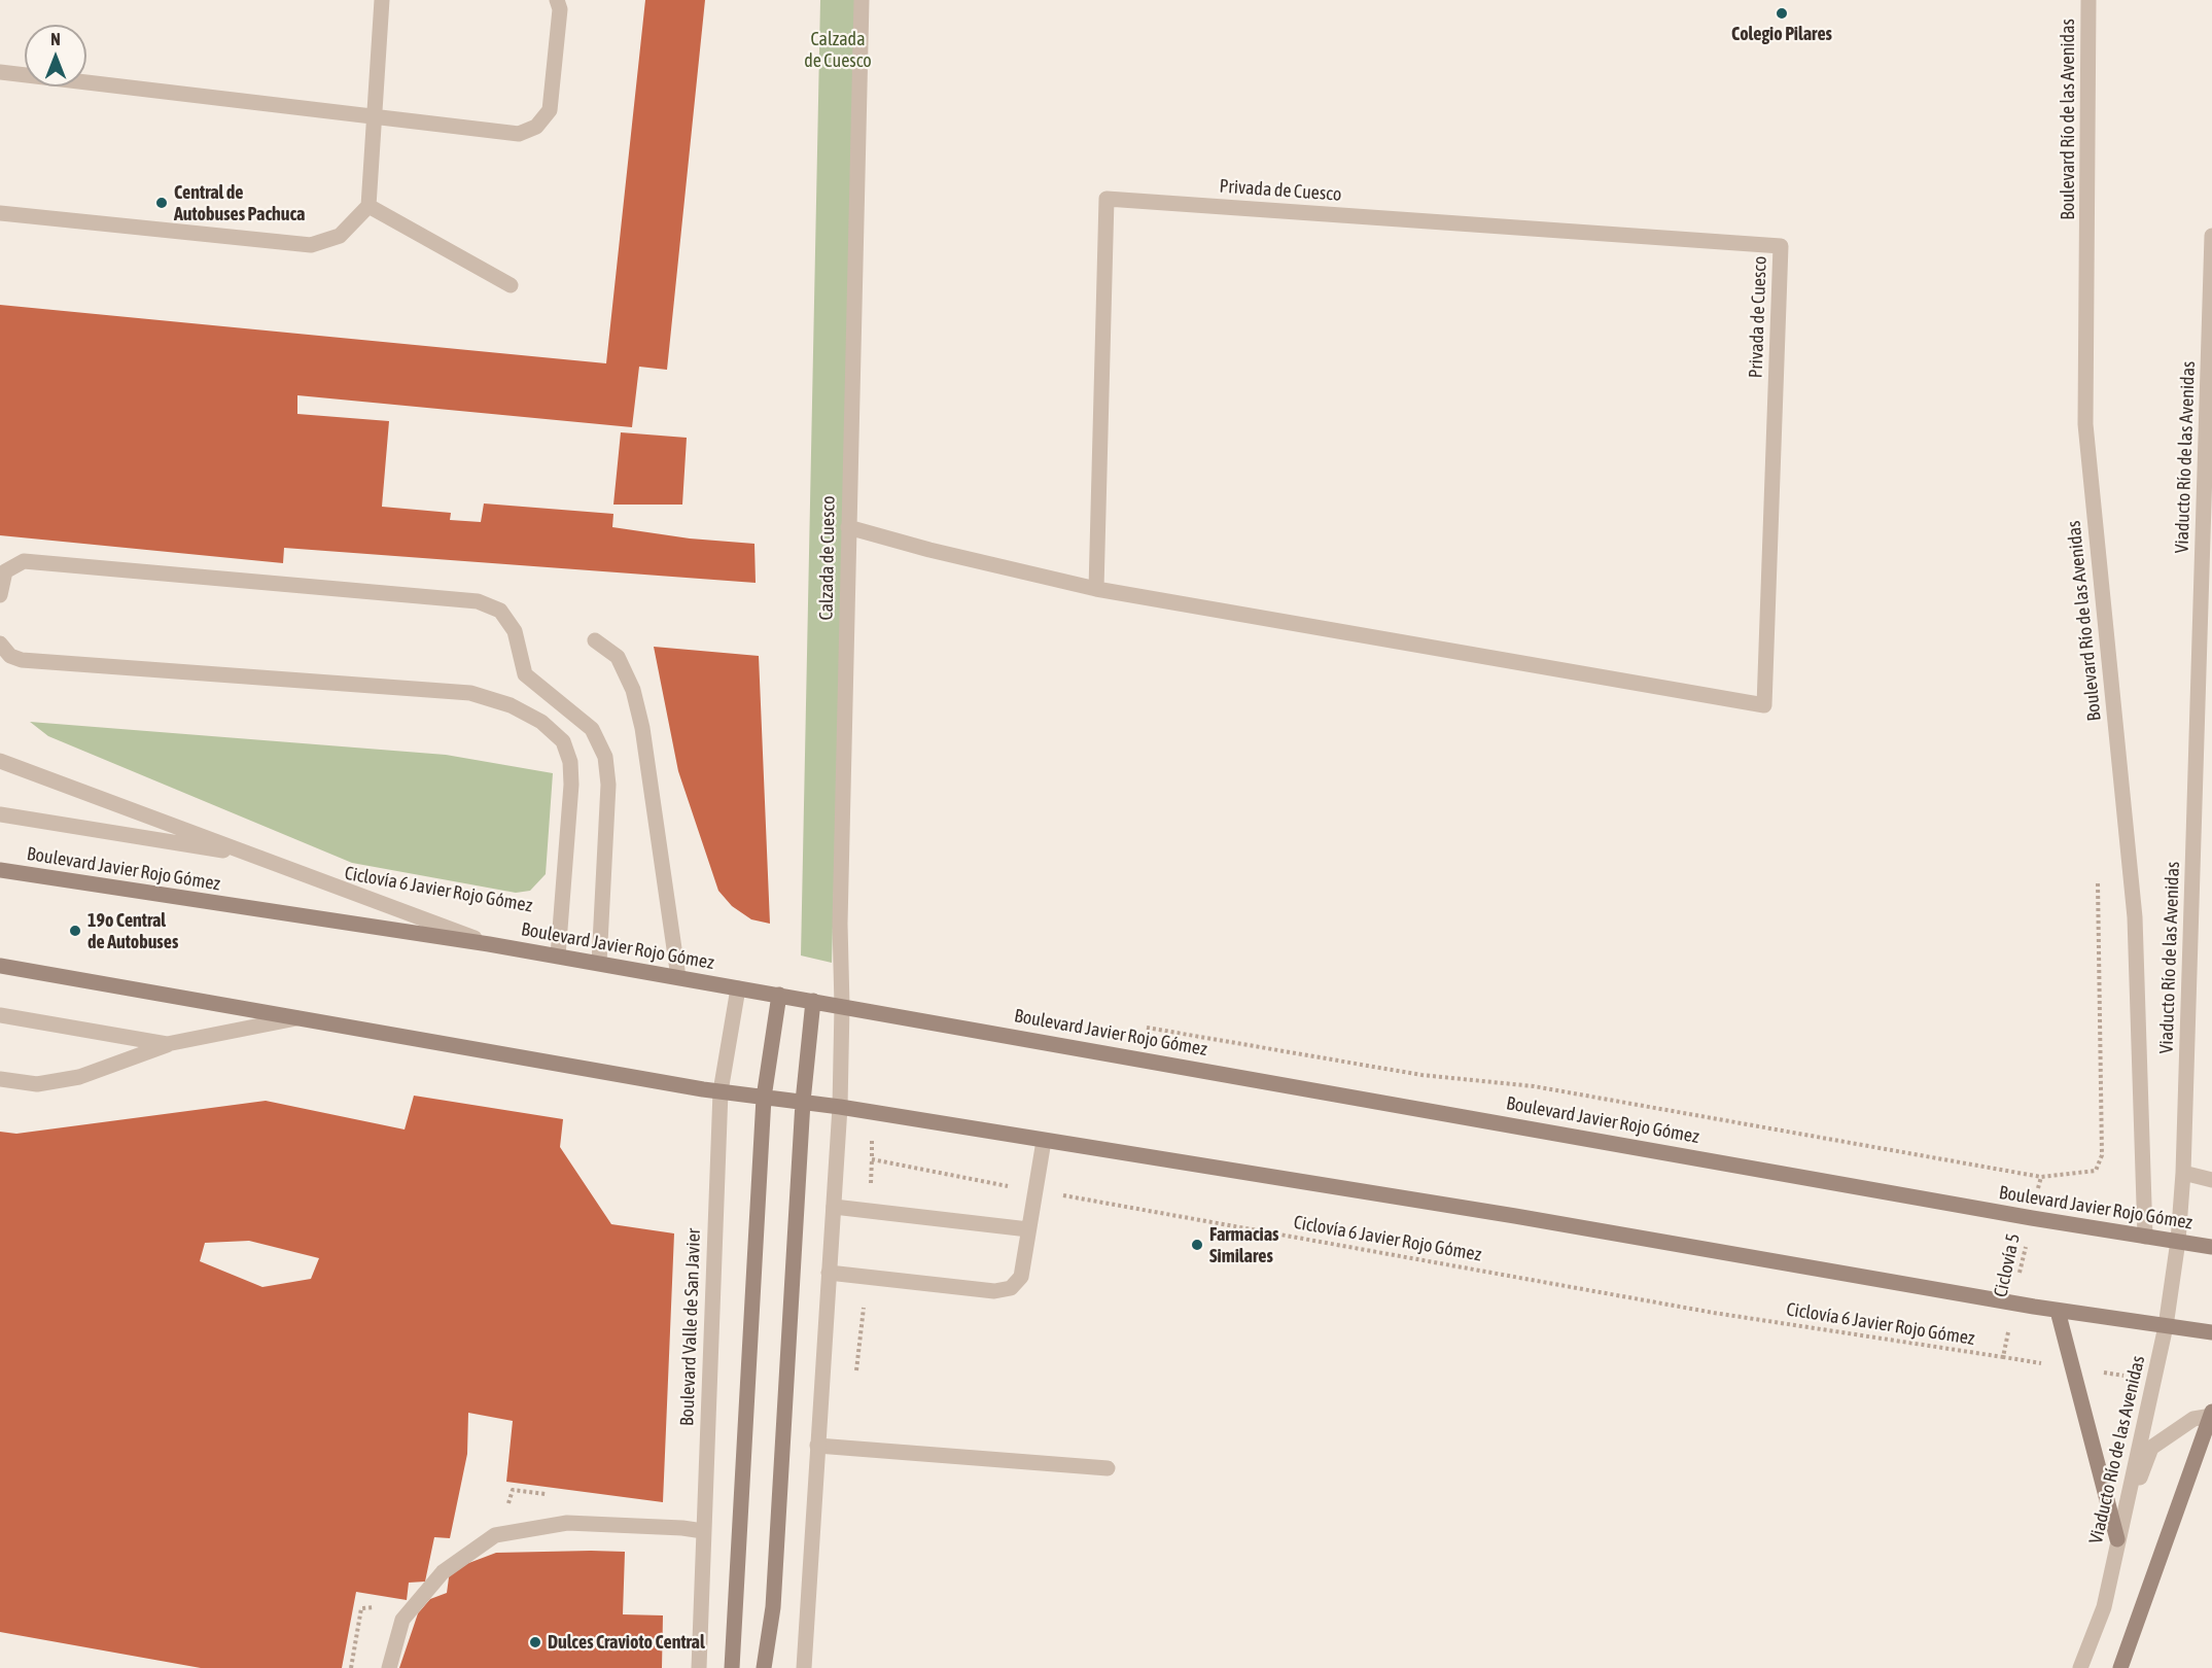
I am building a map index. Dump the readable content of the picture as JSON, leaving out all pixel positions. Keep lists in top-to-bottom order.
{
  "streets": {
    "main road": ["Boulevard Javier Rojo Gómez"],
    "street": [
      "Boulevard Río de las Avenidas",
      "Privada de Cuesco",
      "Viaducto Río de las Avenidas",
      "Calzada de Cuesco",
      "Boulevard Valle de San Javier"
    ],
    "path": ["Ciclovía 6 Javier Rojo Gómez", "Ciclovía 5"]
  },
  "crossings": [
    ["Boulevard Río de las Avenidas", "Boulevard Javier Rojo Gómez"],
    ["Privada de Cuesco", "Calzada de Cuesco"],
    ["Viaducto Río de las Avenidas", "Boulevard Javier Rojo Gómez"],
    ["Calzada de Cuesco", "Boulevard Javier Rojo Gómez"],
    ["Boulevard Javier Rojo Gómez", "Ciclovía 5"],
    ["Boulevard Javier Rojo Gómez", "Boulevard Valle de San Javier"],
    ["Ciclovía 6 Javier Rojo Gómez", "Ciclovía 5"]
  ],
  "parks": ["Calzada de Cuesco"],
  "places": [
    "Colegio Pilares",
    "Central de Autobuses Pachuca",
    "19o Central de Autobuses",
    "Farmacias Similares",
    "Dulces Cravioto Central"
  ],
  "north": "top"
}
